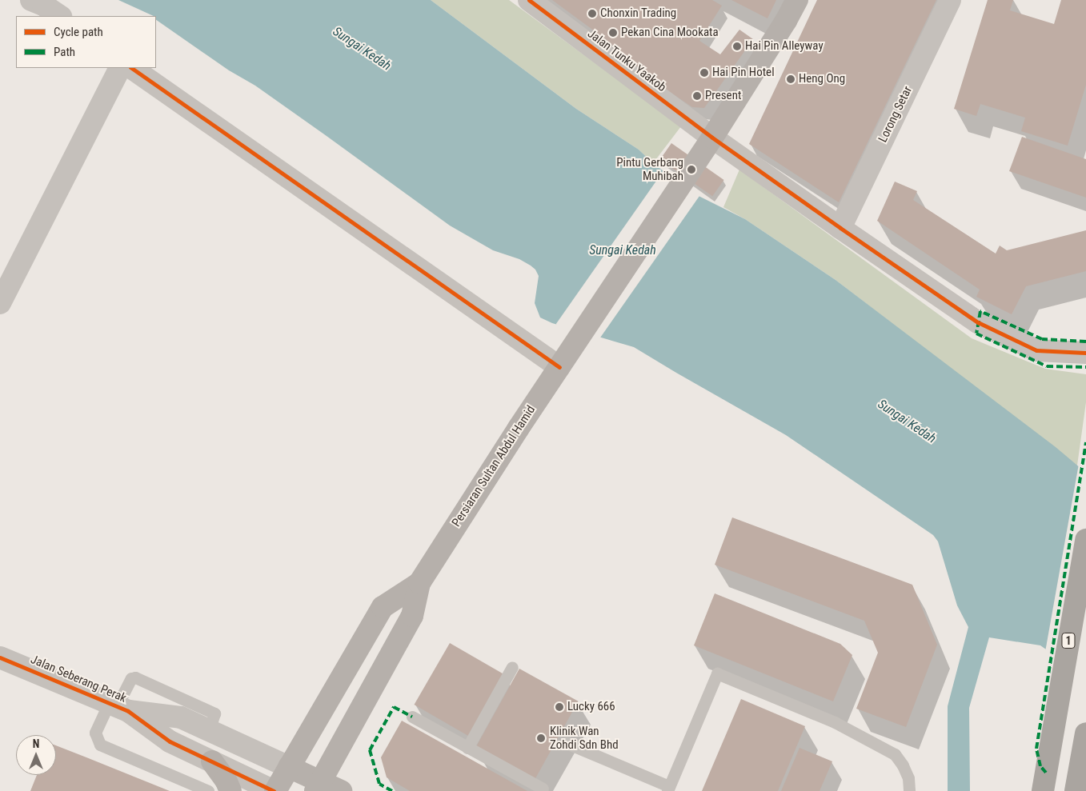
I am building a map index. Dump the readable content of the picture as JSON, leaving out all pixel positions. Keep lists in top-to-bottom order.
{
  "streets": {
    "main road": ["Persiaran Sultan Abdul Hamid", "1"],
    "street": ["Jalan Tunku Yaakob", "Lorong Setar", "Jalan Seberang Perak"]
  },
  "crossings": [
    ["Jalan Tunku Yaakob", "Lorong Setar"],
    ["Jalan Tunku Yaakob", "Persiaran Sultan Abdul Hamid"],
    ["Persiaran Sultan Abdul Hamid", "Jalan Seberang Perak"]
  ],
  "water": ["Sungai Kedah"],
  "places": [
    "Chonxin Trading",
    "Pekan Cina Mookata",
    "Hai Pin Alleyway",
    "Hai Pin Hotel",
    "Heng Ong",
    "Present",
    "Pintu Gerbang Muhibah",
    "Lucky 666",
    "Klinik Wan Zohdi Sdn Bhd"
  ],
  "legend": ["Cycle path", "Path"],
  "north": "top"
}
